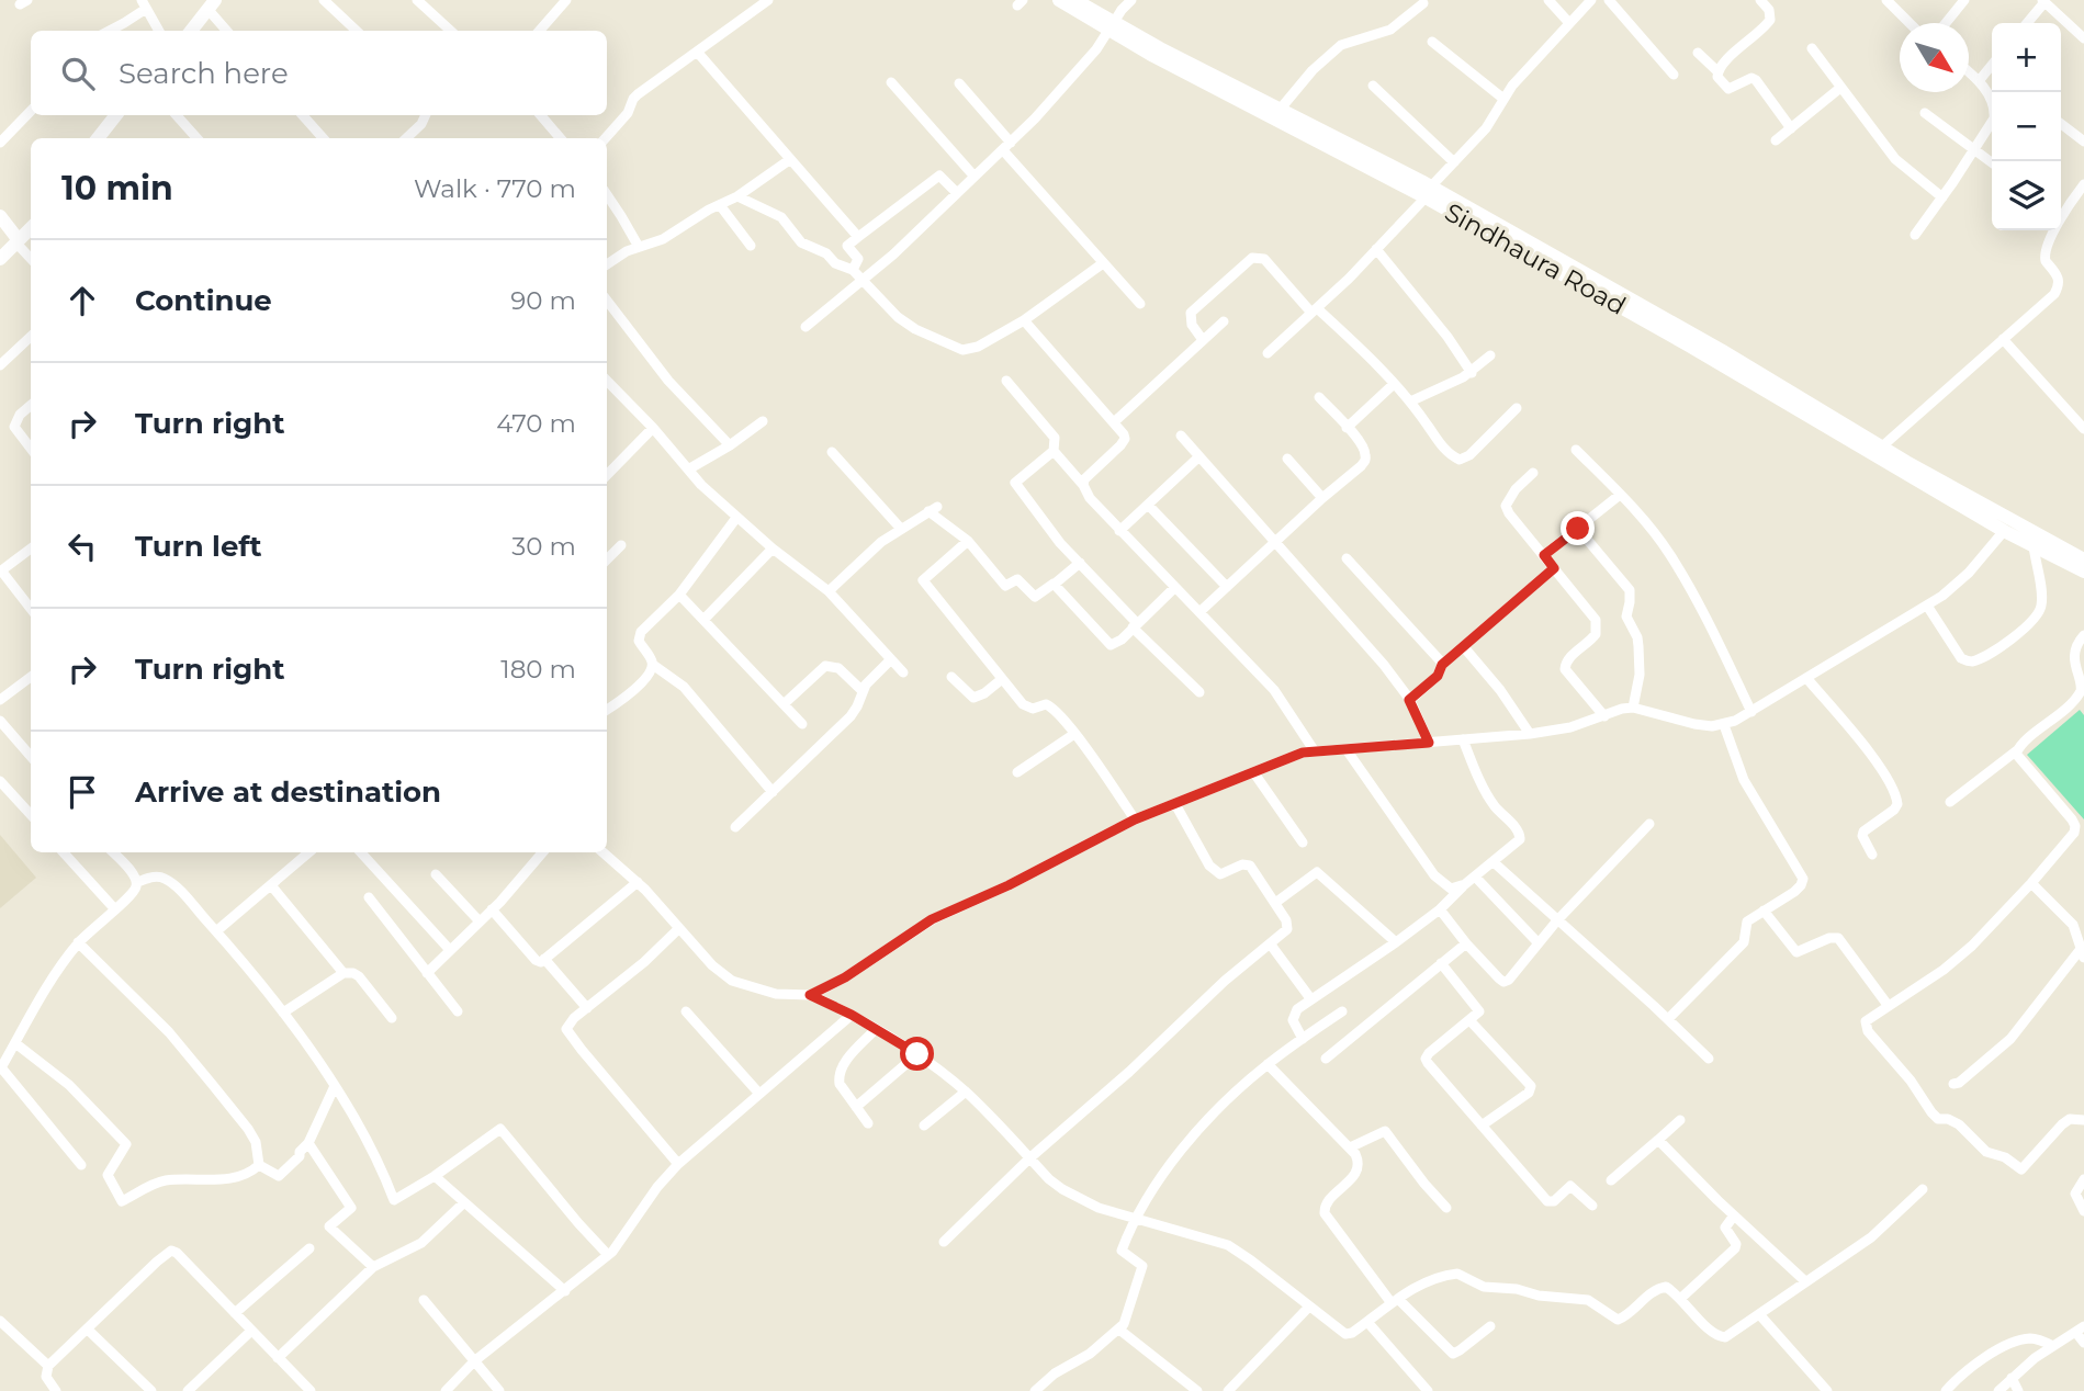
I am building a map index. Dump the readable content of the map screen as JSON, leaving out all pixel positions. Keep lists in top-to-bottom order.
{
  "streets": {
    "street": ["Sindhaura Road"]
  },
  "north": "bottom right",
  "page": {
    "map_buttons": ["+", "−"],
    "search": "Search here",
    "heading": ["10 min", "Walk · 770 m"],
    "list": [
      ["Continue", "90 m"],
      ["Turn right", "470 m"],
      ["Turn left", "30 m"],
      ["Turn right", "180 m"],
      "Arrive at destination"
    ]
  }
}
